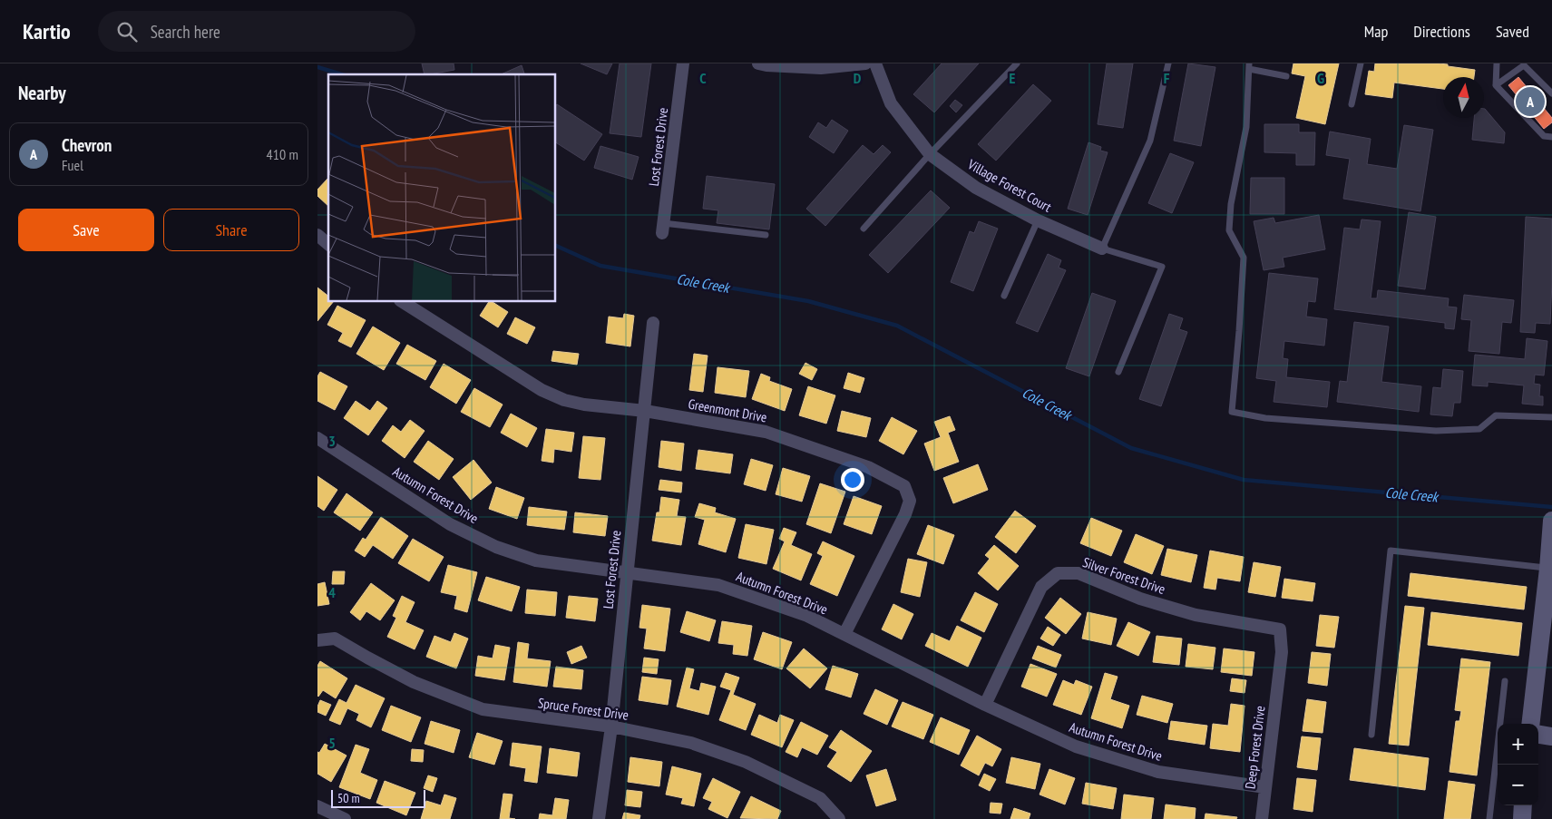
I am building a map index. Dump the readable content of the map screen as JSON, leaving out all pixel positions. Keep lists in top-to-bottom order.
{
  "streets": {
    "street": [
      "Lost Forest Drive",
      "Village Forest Court",
      "Greenmont Drive",
      "Autumn Forest Drive",
      "Silver Forest Drive",
      "Spruce Forest Drive",
      "Deep Forest Drive"
    ]
  },
  "crossings": [
    ["Lost Forest Drive", "Greenmont Drive"],
    ["Lost Forest Drive", "Autumn Forest Drive"],
    ["Lost Forest Drive", "Spruce Forest Drive"],
    ["Greenmont Drive", "Autumn Forest Drive"],
    ["Autumn Forest Drive", "Silver Forest Drive"],
    ["Autumn Forest Drive", "Deep Forest Drive"],
    ["Silver Forest Drive", "Deep Forest Drive"]
  ],
  "water": ["Cole Creek"],
  "scale_bar": "50 m",
  "north": "top",
  "page": {
    "header": "Kartio",
    "search": "Search here",
    "nav": ["Map", "Directions", "Saved"],
    "heading": "Nearby",
    "pins": "A",
    "list": [
      {
        "mark": "A",
        "name": "Chevron",
        "note": "Fuel",
        "value": "410 m"
      }
    ],
    "buttons": ["Save", "Share"],
    "map_buttons": ["+", "−"],
    "scale": "50 m"
  },
  "grid": {
    "columns": [
      "C",
      "D",
      "E",
      "F",
      "G"
    ],
    "rows": ["3", "4", "5"]
  }
}
